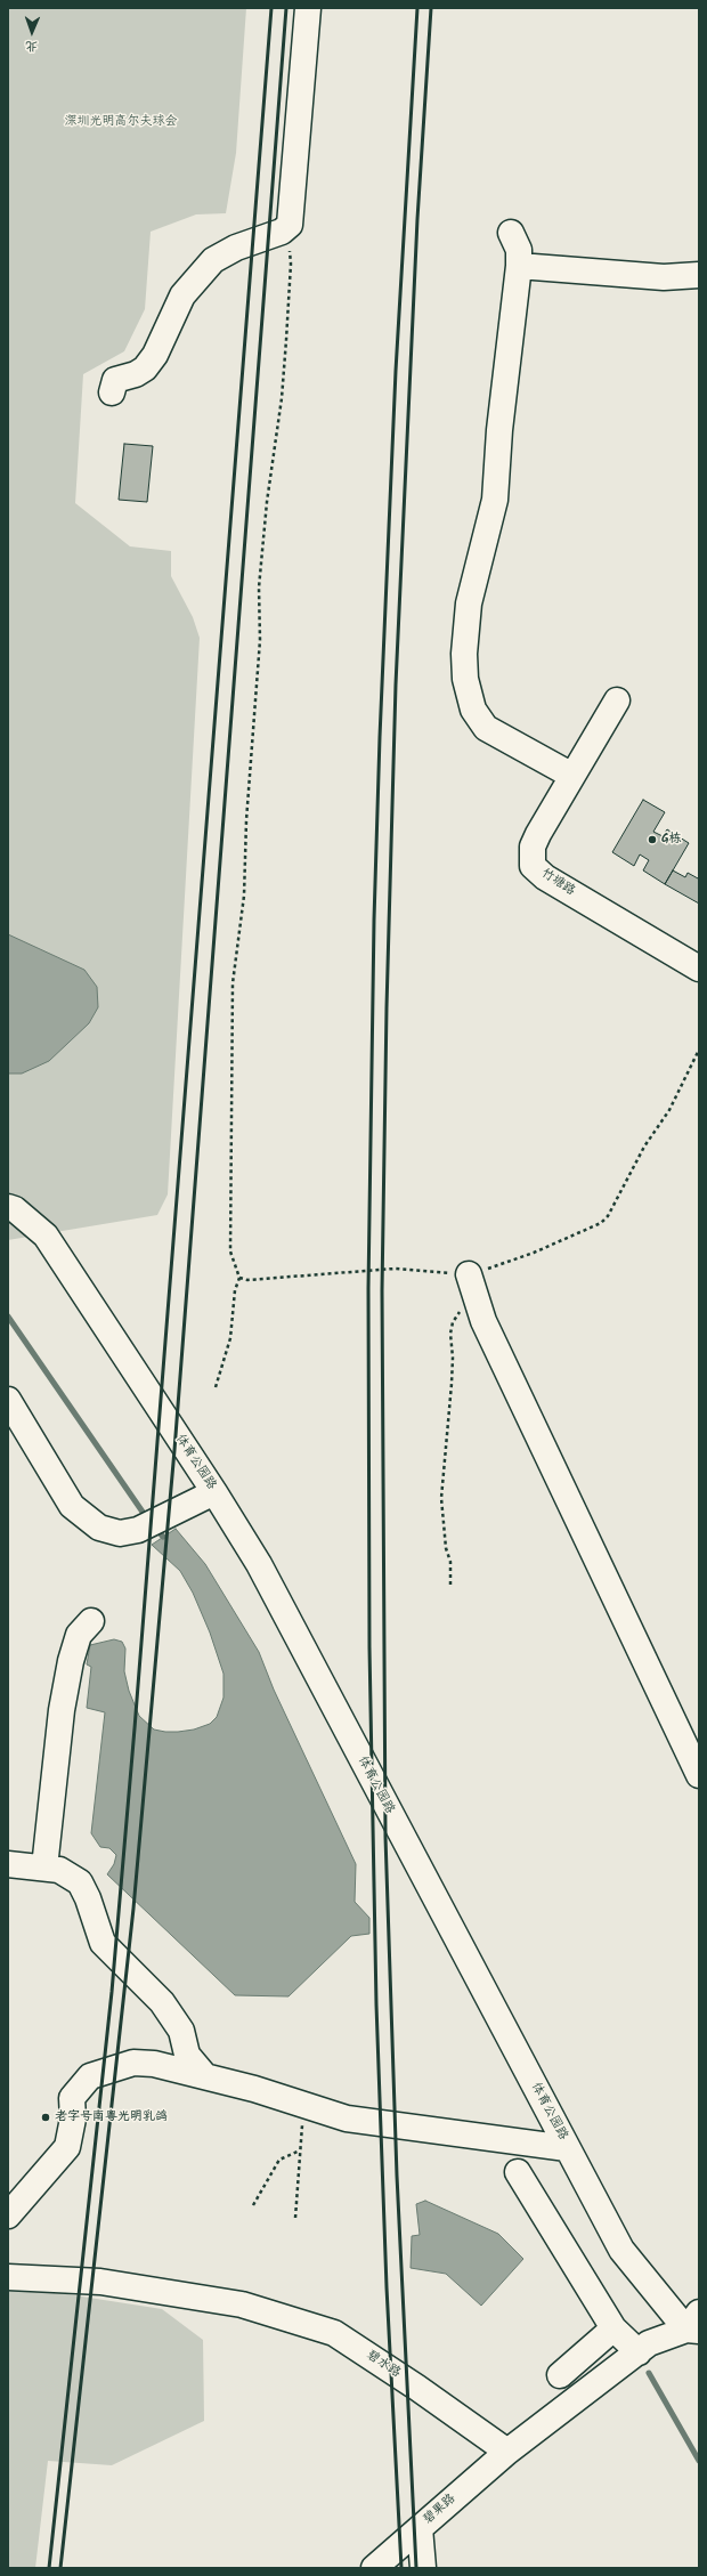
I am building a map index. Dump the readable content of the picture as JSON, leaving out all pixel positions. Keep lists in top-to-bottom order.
{
  "streets": {
    "street": [
      "竹塘路",
      "体育公园路",
      "碧水路",
      "碧果路"
    ]
  },
  "crossings": [
    ["碧水路", "碧果路"]
  ],
  "parks": ["深圳光明高尔夫球会"],
  "places": ["G栋", "老字号南粤光明乳鸽"],
  "north": "bottom"
}
